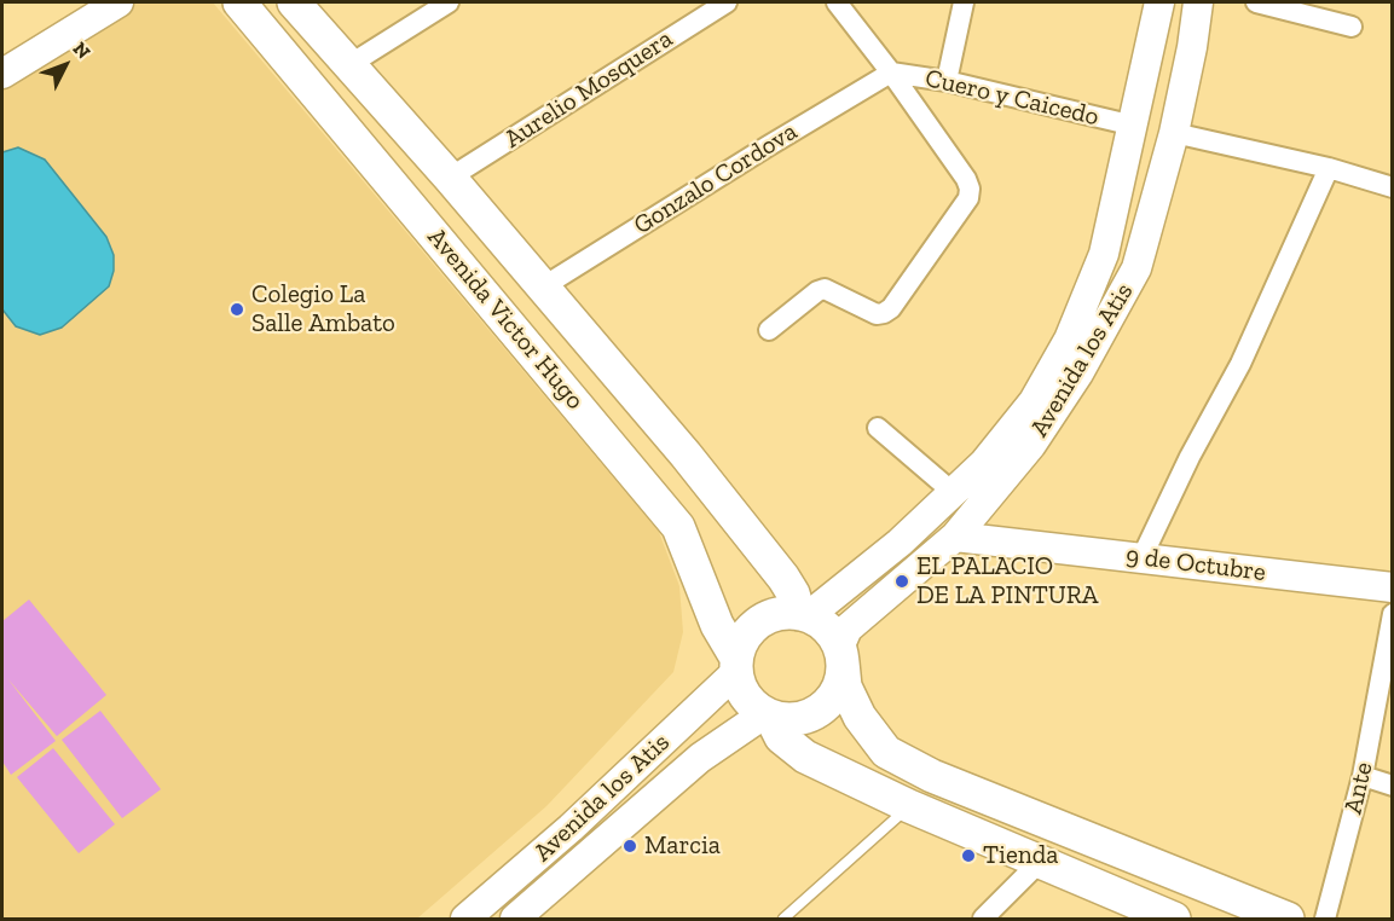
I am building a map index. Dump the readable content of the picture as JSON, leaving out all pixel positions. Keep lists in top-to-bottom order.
{
  "streets": {
    "main road": ["Avenida Victor Hugo", "Avenida los Atis", "9 de Octubre"],
    "street": [
      "Aurelio Mosquera",
      "Cuero y Caicedo",
      "Gonzalo Cordova",
      "Ante"
    ]
  },
  "crossings": [
    ["Aurelio Mosquera", "Avenida Victor Hugo"],
    ["Cuero y Caicedo", "Gonzalo Cordova"],
    ["Cuero y Caicedo", "Avenida los Atis"],
    ["Gonzalo Cordova", "Avenida Victor Hugo"],
    ["Avenida Victor Hugo", "Avenida los Atis"],
    ["Avenida los Atis", "9 de Octubre"]
  ],
  "places": [
    "Colegio La Salle Ambato",
    "EL PALACIO DE LA PINTURA",
    "Marcia",
    "Tienda"
  ],
  "north": "top right"
}
